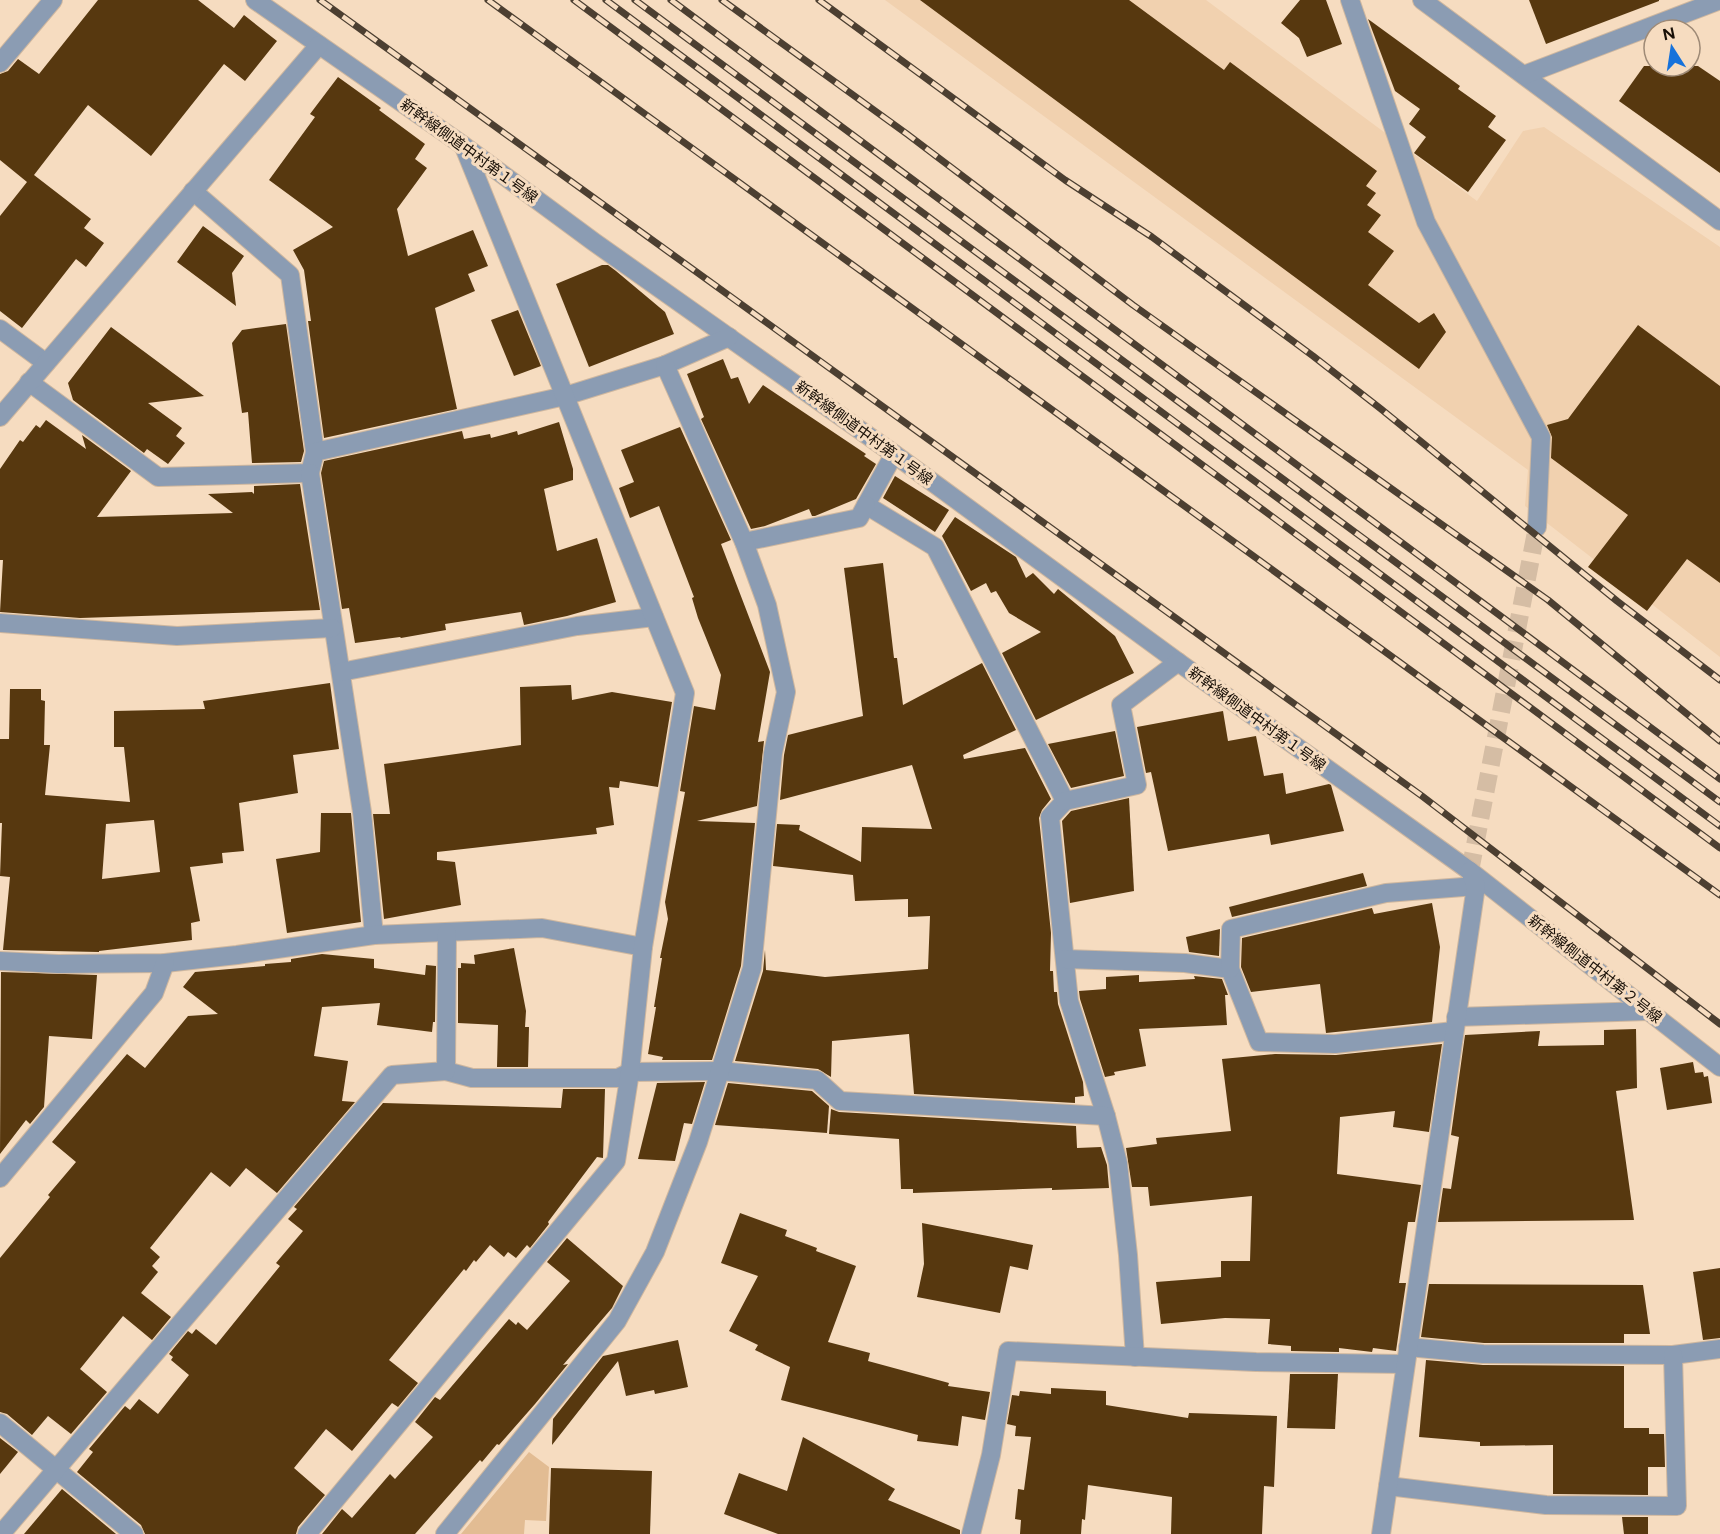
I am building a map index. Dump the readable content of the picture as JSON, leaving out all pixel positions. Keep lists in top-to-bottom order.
{
  "streets": {
    "street": ["新幹線側道中村第１号線", "新幹線側道中村第２号線"]
  },
  "crossings": [
    ["新幹線側道中村第１号線", "新幹線側道中村第２号線"]
  ],
  "north": "top"
}
